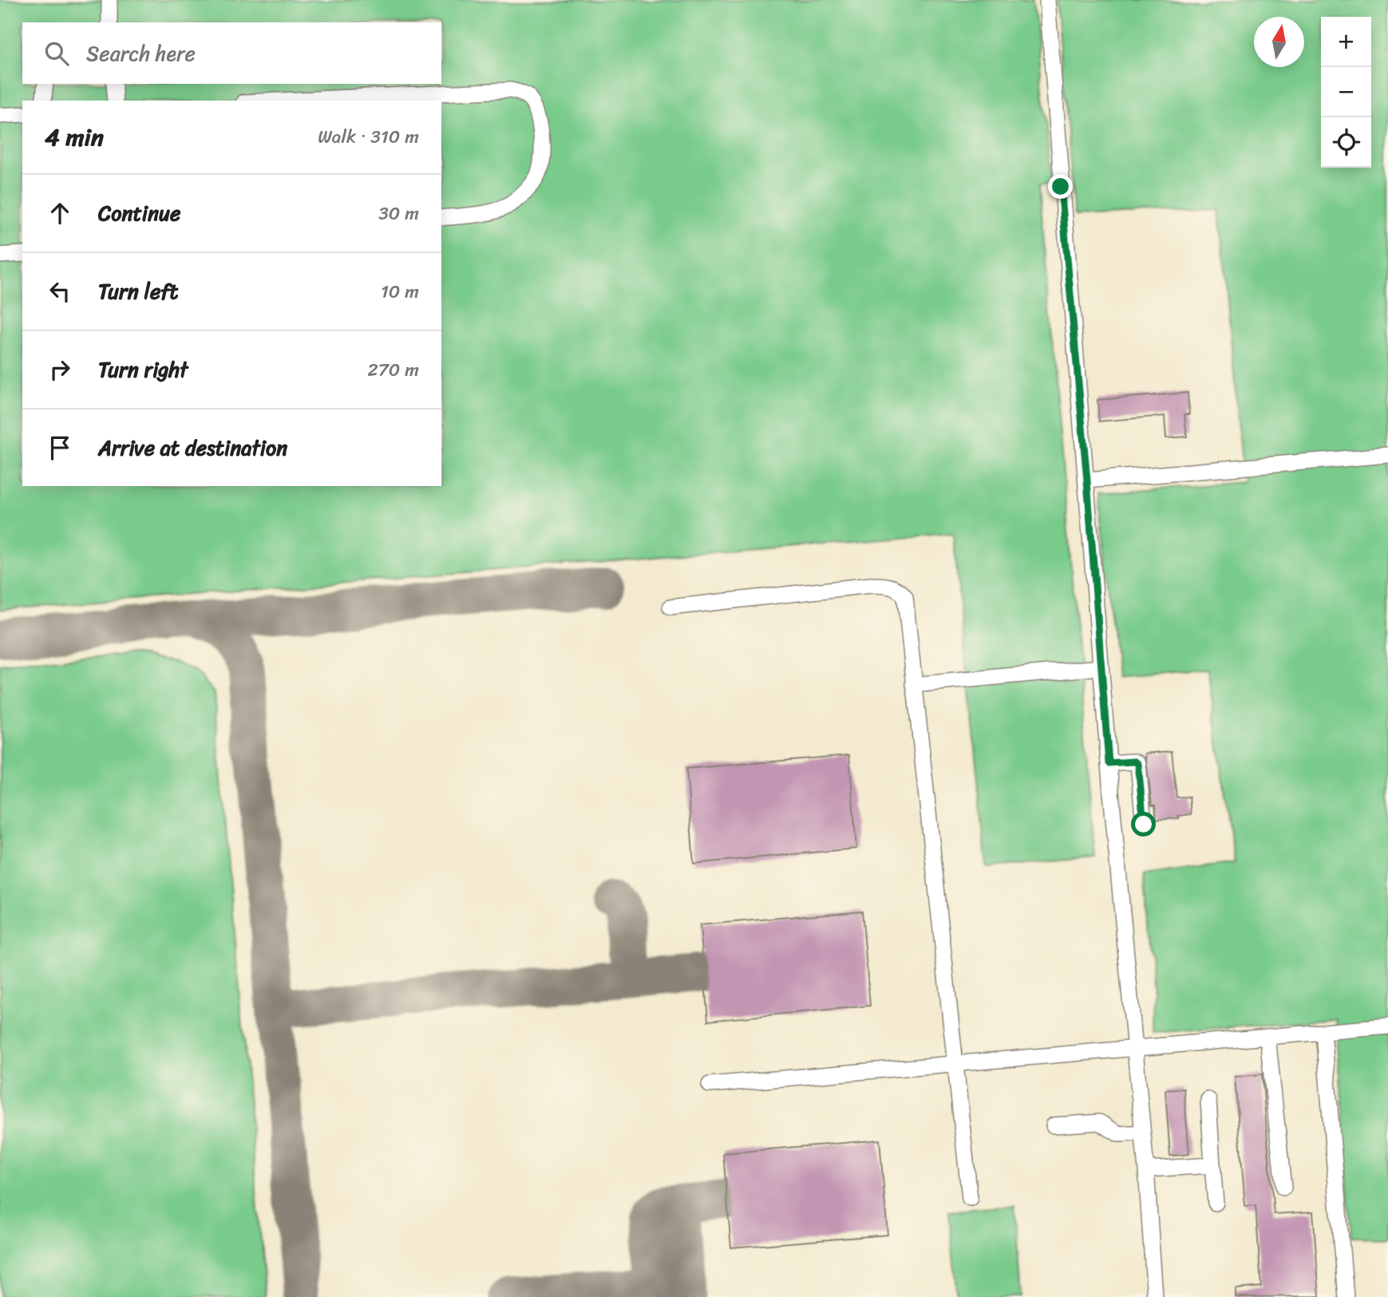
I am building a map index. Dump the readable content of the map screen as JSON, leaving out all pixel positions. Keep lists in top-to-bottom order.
{
  "north": "top",
  "page": {
    "map_buttons": ["+", "−"],
    "search": "Search here",
    "heading": ["4 min", "Walk · 310 m"],
    "list": [
      ["Continue", "30 m"],
      ["Turn left", "10 m"],
      ["Turn right", "270 m"],
      "Arrive at destination"
    ]
  }
}
